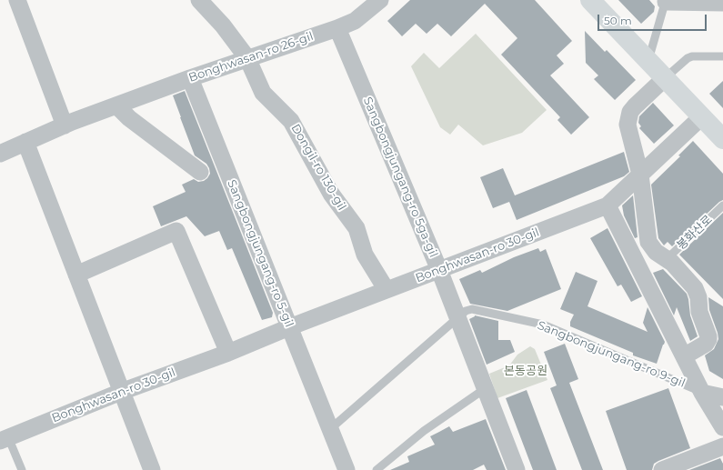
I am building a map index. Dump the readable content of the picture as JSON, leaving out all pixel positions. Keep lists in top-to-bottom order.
{
  "streets": {
    "street": [
      "Bonghwasan-ro 26-gil",
      "Dongil-ro 130-gil",
      "Sangbongjungang-ro 5ga-gil",
      "Sangbongjungang-ro 5-gil",
      "Bonghwasan-ro 30-gil",
      "Sangbongjungang-ro 9-gil"
    ],
    "lane": ["봉화산로"]
  },
  "crossings": [
    ["Bonghwasan-ro 26-gil", "Dongil-ro 130-gil"],
    ["Bonghwasan-ro 26-gil", "Sangbongjungang-ro 5ga-gil"],
    ["Bonghwasan-ro 26-gil", "Sangbongjungang-ro 5-gil"],
    ["Dongil-ro 130-gil", "Bonghwasan-ro 30-gil"],
    ["Sangbongjungang-ro 5ga-gil", "Bonghwasan-ro 30-gil"],
    ["Sangbongjungang-ro 5ga-gil", "Sangbongjungang-ro 9-gil"],
    ["Sangbongjungang-ro 5-gil", "Bonghwasan-ro 30-gil"],
    ["Bonghwasan-ro 30-gil", "Sangbongjungang-ro 9-gil"]
  ],
  "parks": ["본동공원"],
  "scale_bar": "50 m"
}
